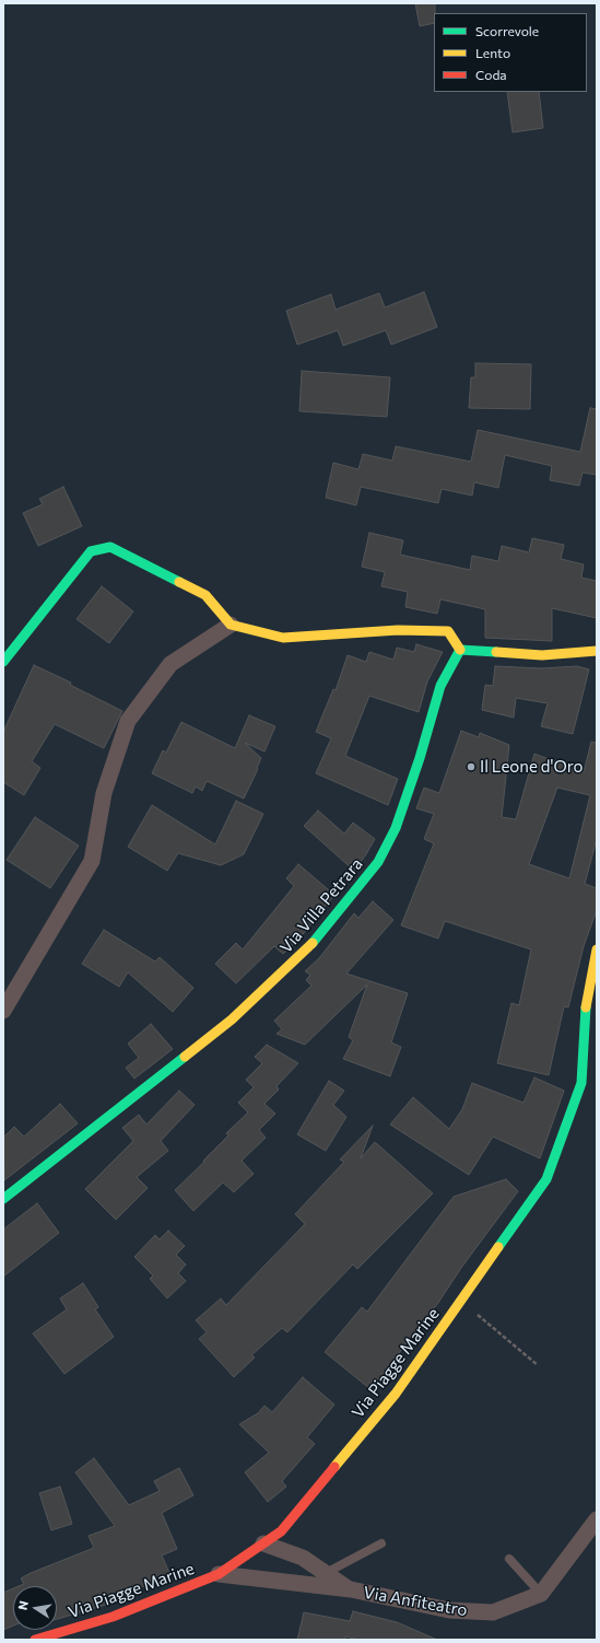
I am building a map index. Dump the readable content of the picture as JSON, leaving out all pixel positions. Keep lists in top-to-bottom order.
{
  "streets": {
    "street": ["Via Villa Petrara", "Via Piagge Marine", "Via Anfiteatro"]
  },
  "crossings": [
    ["Via Piagge Marine", "Via Anfiteatro"]
  ],
  "places": ["Il Leone d'Oro"],
  "legend": ["Scorrevole", "Lento", "Coda"],
  "north": "left"
}
